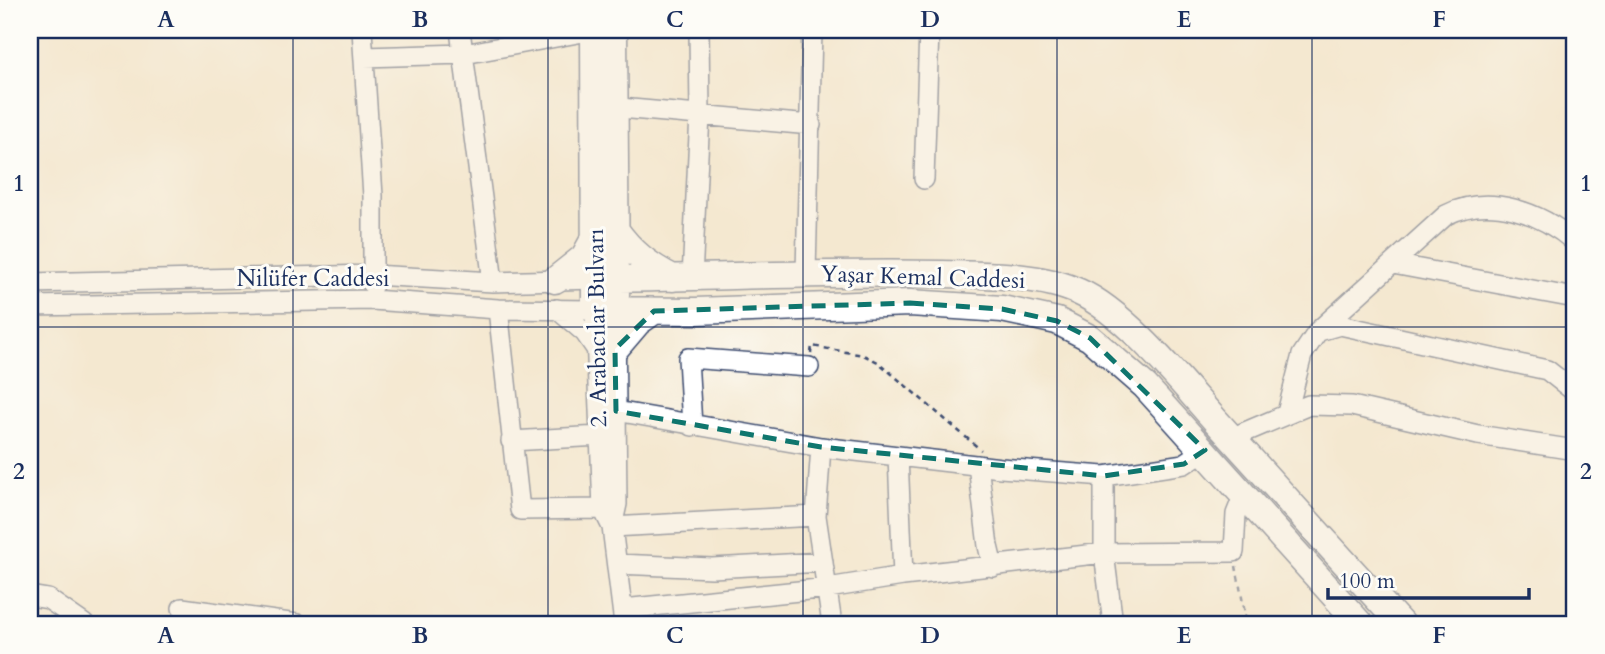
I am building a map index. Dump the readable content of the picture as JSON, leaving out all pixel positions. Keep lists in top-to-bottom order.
{
  "streets": {
    "main road": ["Yaşar Kemal Caddesi", "2. Arabacılar Bulvarı"],
    "street": ["Nilüfer Caddesi"]
  },
  "crossings": [
    ["Yaşar Kemal Caddesi", "Nilüfer Caddesi"],
    ["Yaşar Kemal Caddesi", "2. Arabacılar Bulvarı"],
    ["Nilüfer Caddesi", "2. Arabacılar Bulvarı"]
  ],
  "scale_bar": "100 m",
  "grid": {
    "columns": [
      "A",
      "B",
      "C",
      "D",
      "E",
      "F"
    ],
    "rows": ["1", "2"]
  }
}
